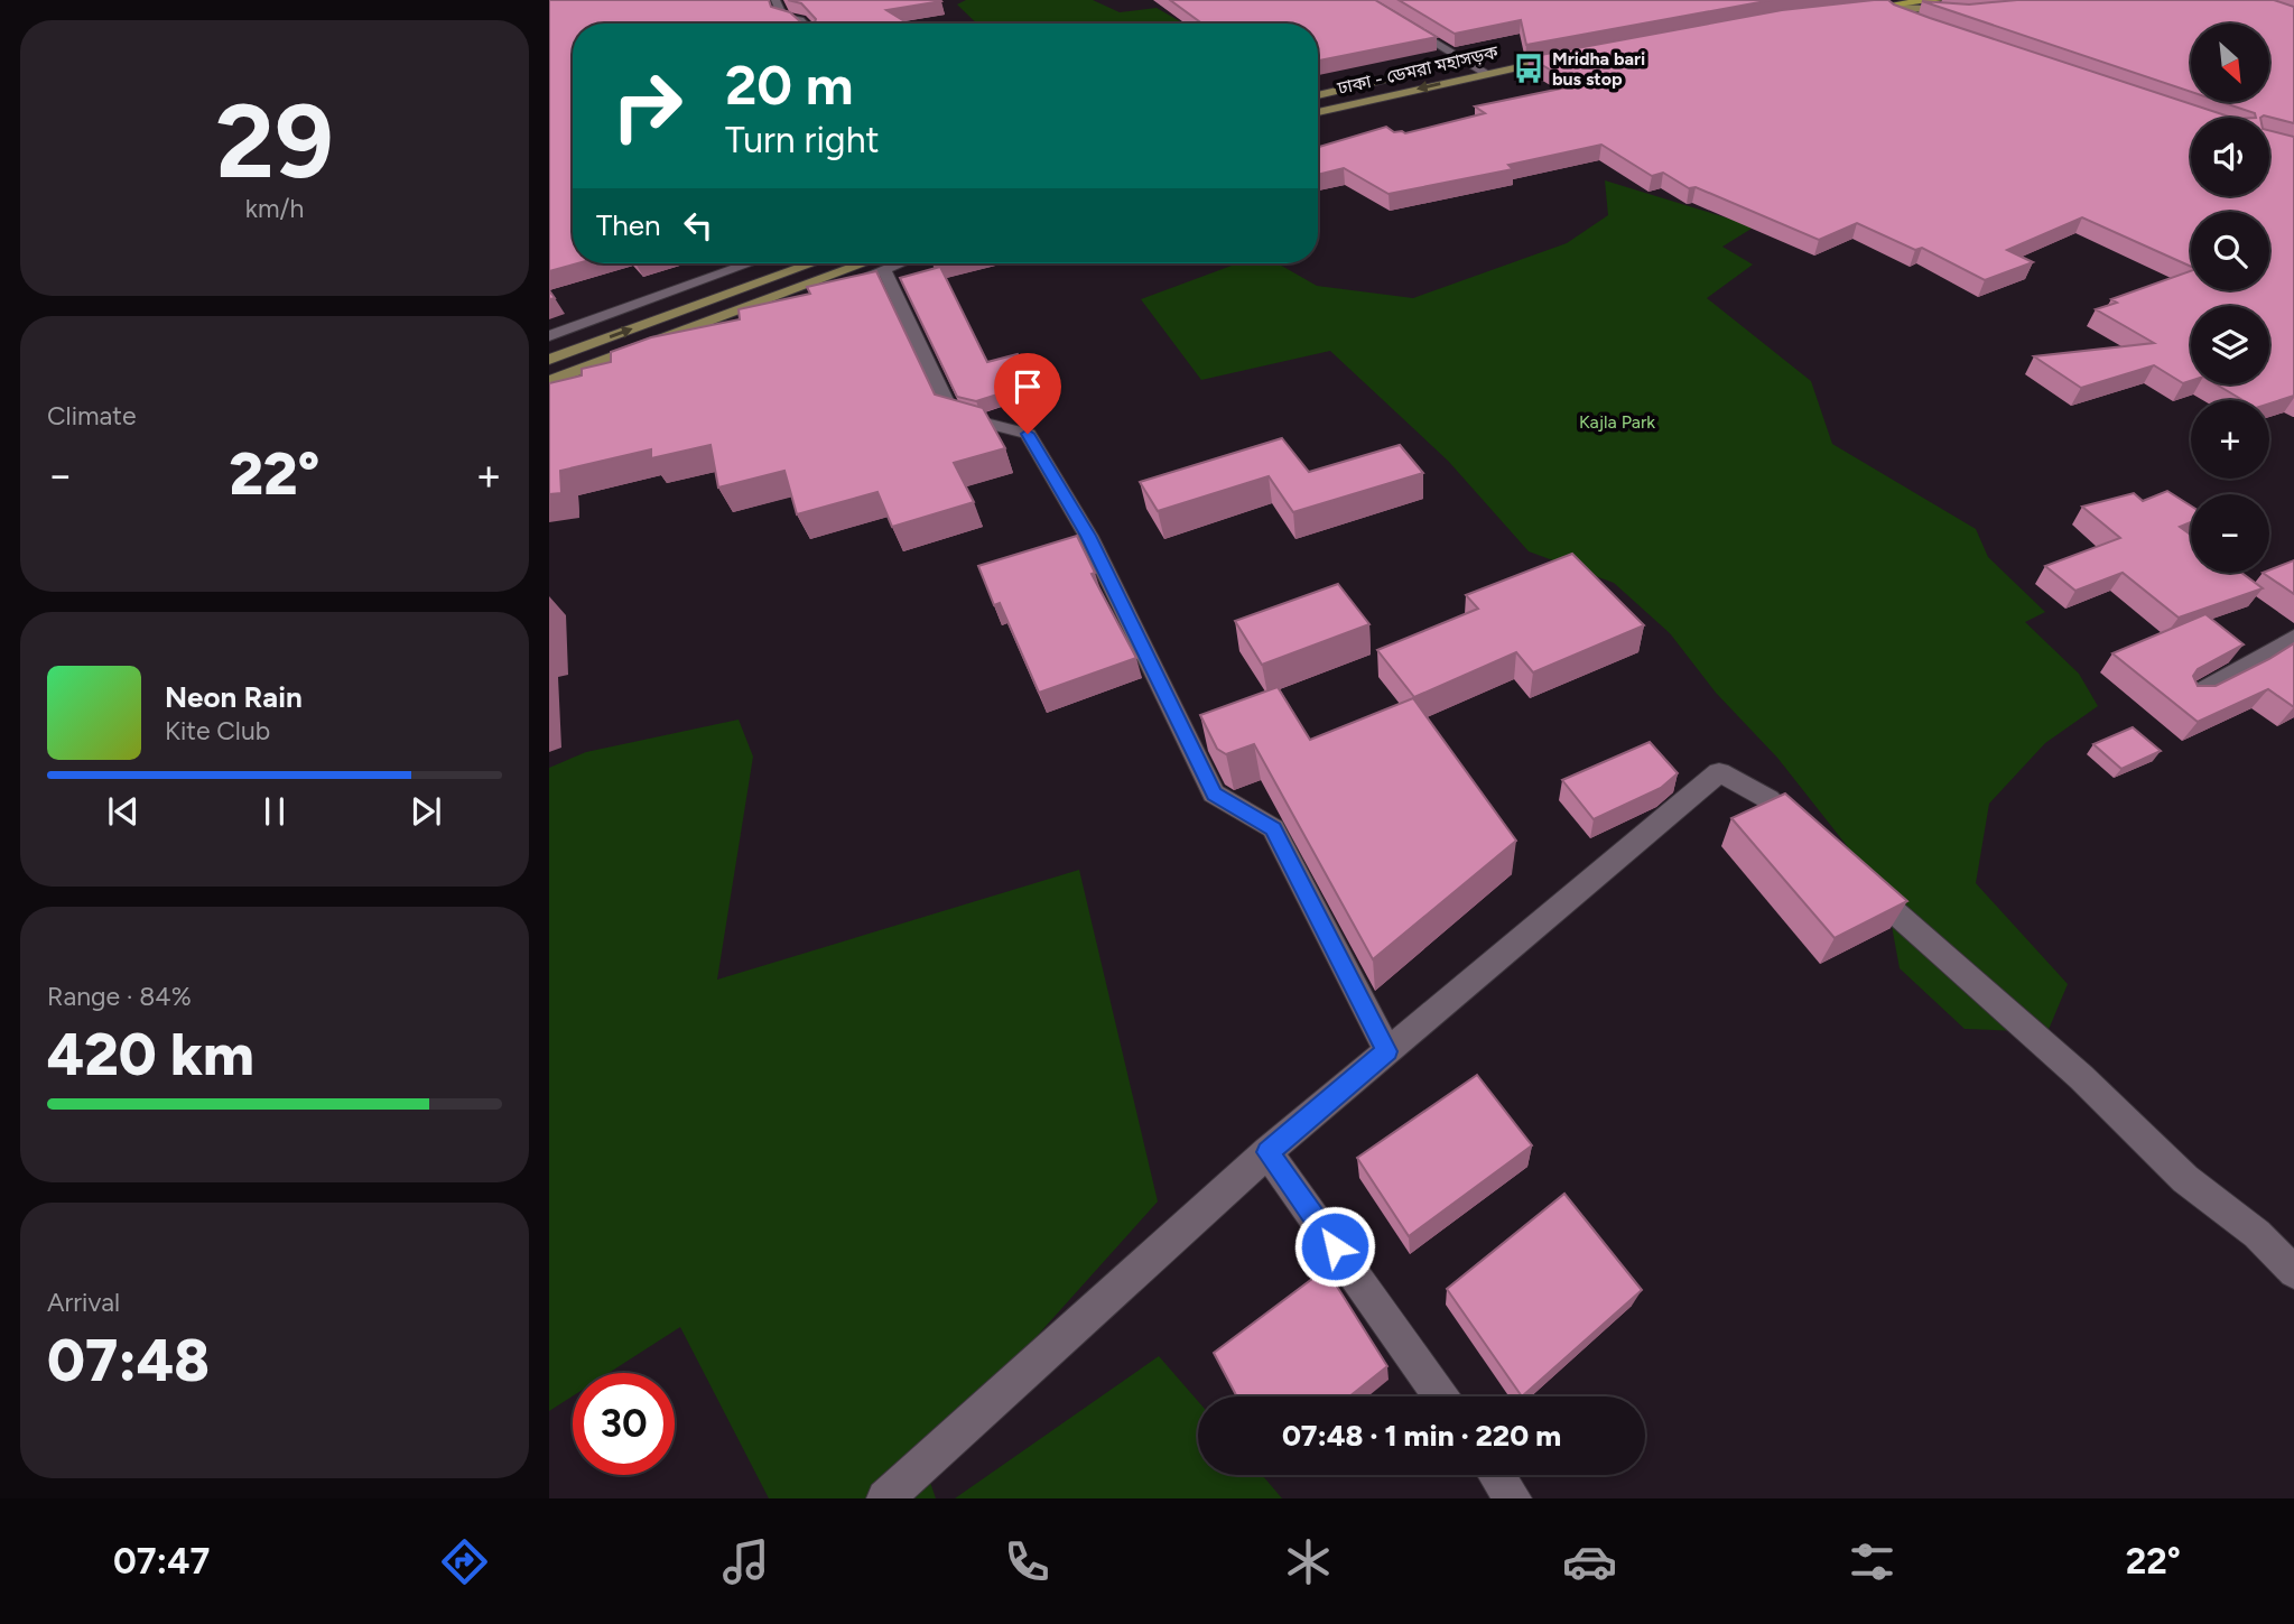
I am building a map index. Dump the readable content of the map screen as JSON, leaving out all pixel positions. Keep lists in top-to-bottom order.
{
  "streets": {
    "main road": ["ঢাকা - ডেমরা মহাসড়ক"]
  },
  "parks": ["Kajla Park"],
  "places": {
    "bus stop": ["Mridha bari bus stop"]
  },
  "north": "bottom right",
  "page": {
    "tile": [
      ["29", "km/h"],
      "Climate",
      ["Range · 84%", "420 km"],
      ["Arrival", "07:48"]
    ],
    "map_buttons": ["+", "−"],
    "turn": ["20 m", "Turn right"],
    "then": "Then",
    "heat": ["−", "22°", "+"],
    "song": ["Neon Rain", "Kite Club"],
    "limit": "30",
    "trip": "07:48 · 1 min · 220 m",
    "tabs": ["07:47", "22°"]
  }
}
